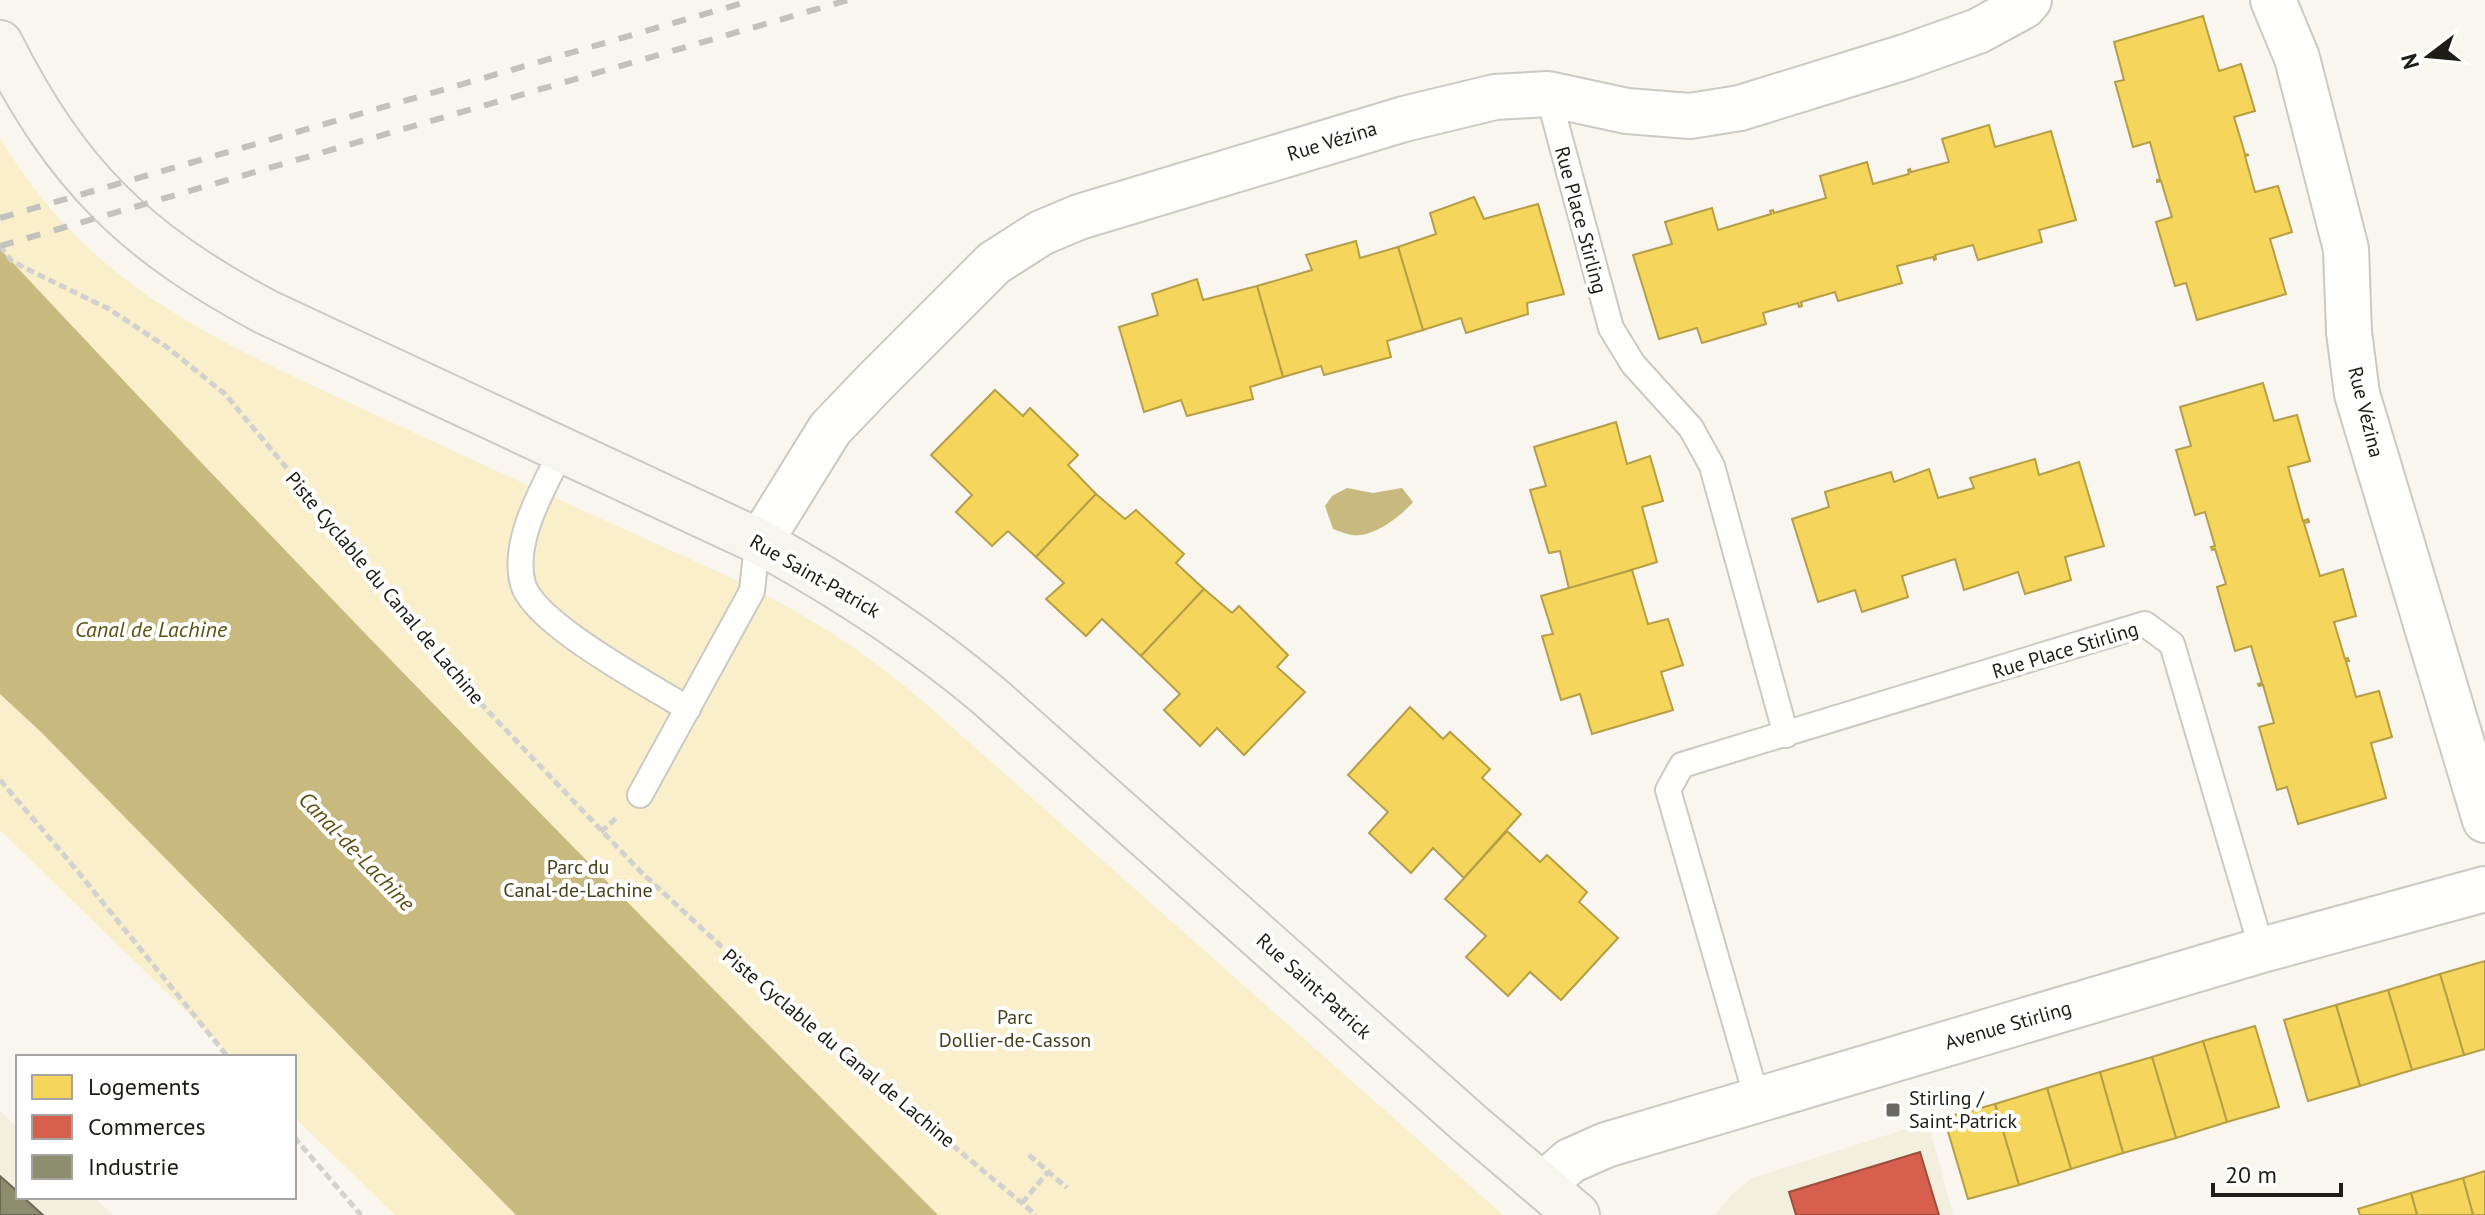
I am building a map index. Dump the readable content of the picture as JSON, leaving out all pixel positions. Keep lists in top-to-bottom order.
{
  "streets": {
    "main road": ["Rue Saint-Patrick"],
    "street": ["Rue Vézina", "Avenue Stirling"],
    "lane": ["Rue Place Stirling"],
    "path": ["Piste Cyclable du Canal de Lachine"]
  },
  "crossings": [
    ["Rue Vézina", "Rue Place Stirling"],
    ["Rue Vézina", "Rue Saint-Patrick"],
    ["Rue Place Stirling", "Avenue Stirling"],
    ["Rue Saint-Patrick", "Avenue Stirling"]
  ],
  "water": ["Canal de Lachine", "Canal-de-Lachine"],
  "parks": ["Parc du Canal-de-Lachine", "Parc Dollier-de-Casson"],
  "places": {
    "transit": ["Stirling / Saint-Patrick"]
  },
  "legend": ["Logements", "Commerces", "Industrie"],
  "scale_bar": "20 m",
  "north": "left"
}
